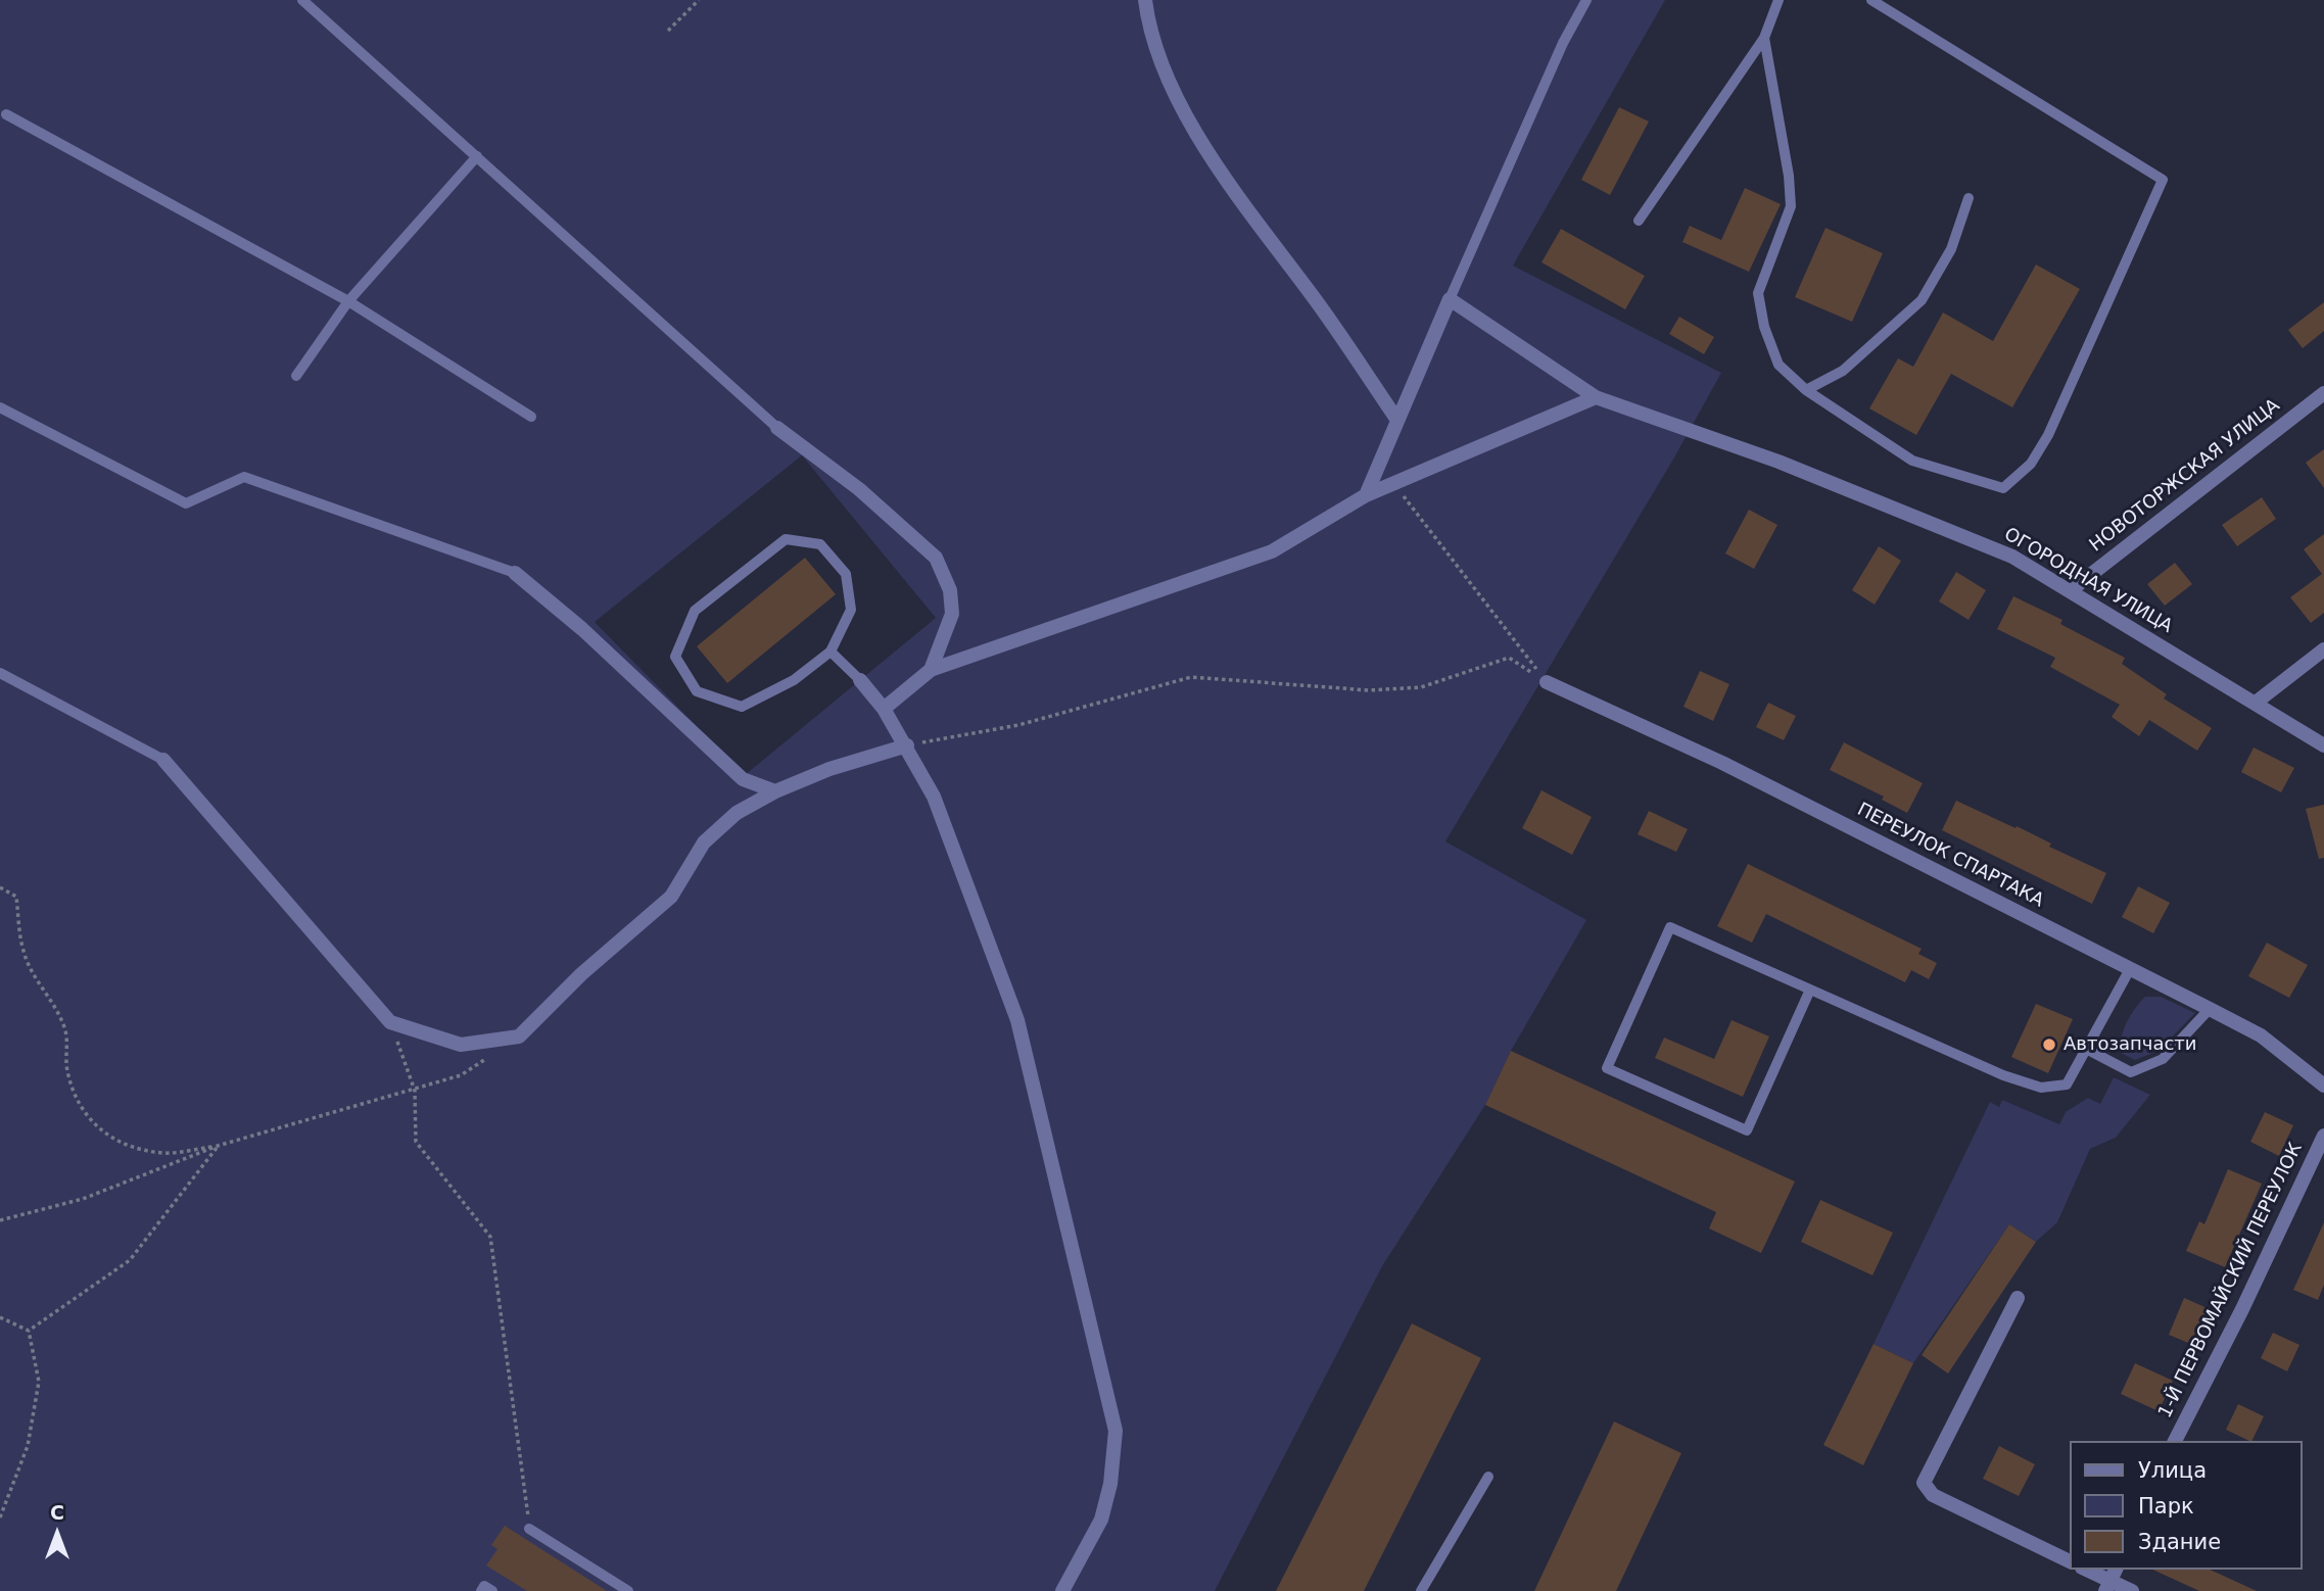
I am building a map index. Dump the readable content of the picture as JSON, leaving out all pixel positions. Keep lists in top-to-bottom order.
{
  "streets": {
    "street": [
      "НОВОТОРЖСКАЯ УЛИЦА",
      "ОГОРОДНАЯ УЛИЦА",
      "ПЕРЕУЛОК СПАРТАКА",
      "1-Й ПЕРВОМАЙСКИЙ ПЕРЕУЛОК"
    ]
  },
  "crossings": [
    ["НОВОТОРЖСКАЯ УЛИЦА", "ОГОРОДНАЯ УЛИЦА"]
  ],
  "places": ["Автозапчасти"],
  "legend": ["Улица", "Парк", "Здание"],
  "north": "top"
}
